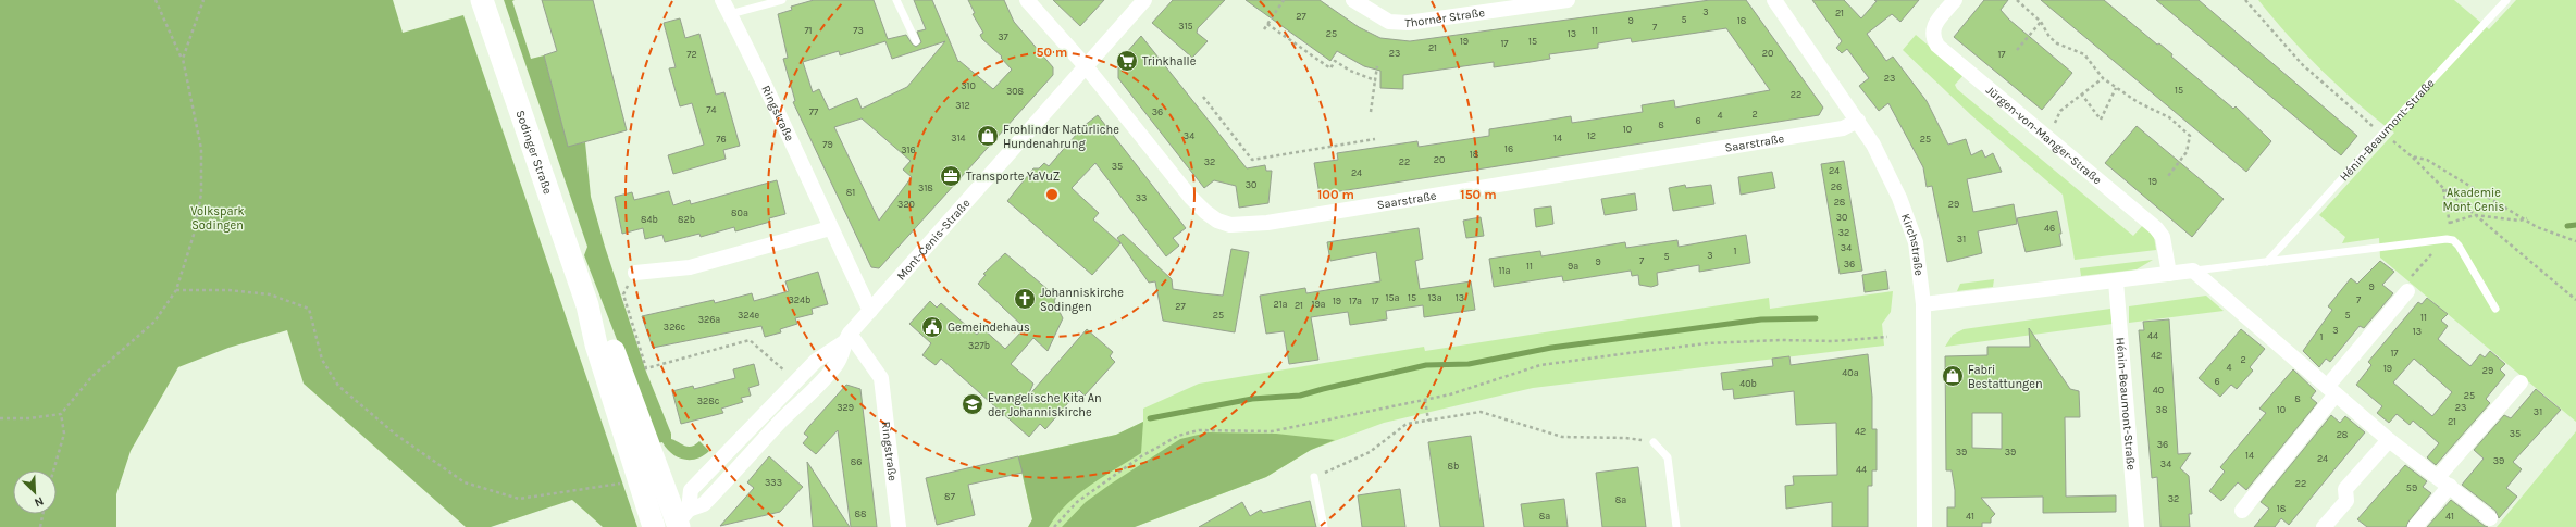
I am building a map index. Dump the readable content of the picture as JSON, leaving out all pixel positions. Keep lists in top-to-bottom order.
{
  "streets": {
    "main road": ["Sodinger Straße"],
    "street": [
      "Thorner Straße",
      "Ringstraße",
      "Hénin-Beaumont-Straße",
      "Jürgen-von-Manger-Straße",
      "Saarstraße",
      "Mont-Cenis-Straße",
      "Kirchstraße"
    ]
  },
  "crossings": [
    ["Ringstraße", "Mont-Cenis-Straße"],
    ["Saarstraße", "Mont-Cenis-Straße"],
    ["Saarstraße", "Kirchstraße"],
    ["Sodinger Straße", "Mont-Cenis-Straße"]
  ],
  "parks": ["Akademie Mont Cenis", "Volkspark Sodingen"],
  "places": {
    "supermarket": ["Trinkhalle"],
    "shop": ["Frohlinder Natürliche Hundenahrung", "Fabri Bestattungen"],
    "office": ["Transporte YaVuZ"],
    "church": ["Johanniskirche Sodingen"],
    "public building": ["Gemeindehaus"],
    "school or university": ["Evangelische Kita An der Johanniskirche"]
  },
  "house_numbers": [
    "3",
    "21",
    "27",
    "5",
    "9",
    "18",
    "315",
    "7",
    "71",
    "73",
    "11",
    "25",
    "13",
    "37",
    "19",
    "15",
    "17",
    "21",
    "23",
    "20",
    "72",
    "17",
    "23",
    "310",
    "15",
    "308",
    "22",
    "312",
    "74",
    "77",
    "36",
    "2",
    "4",
    "6",
    "8",
    "10",
    "34",
    "12",
    "314",
    "14",
    "76",
    "25",
    "79",
    "16",
    "316",
    "18",
    "20",
    "32",
    "22",
    "35",
    "24",
    "24",
    "19",
    "30",
    "26",
    "318",
    "81",
    "33",
    "28",
    "320",
    "29",
    "80a",
    "30",
    "84b",
    "82b",
    "46",
    "32",
    "31",
    "34",
    "1",
    "3",
    "5",
    "7",
    "9",
    "36",
    "11",
    "9a",
    "11a",
    "9",
    "15a",
    "15",
    "13a",
    "13",
    "324b",
    "7",
    "19",
    "17a",
    "17",
    "21a",
    "19a",
    "21",
    "27",
    "324e",
    "25",
    "5",
    "11",
    "326a",
    "326c",
    "3",
    "13",
    "44",
    "1",
    "327b",
    "17",
    "42",
    "2",
    "4",
    "19",
    "29",
    "40a",
    "6",
    "40b",
    "40",
    "25",
    "8",
    "328c",
    "329",
    "23",
    "38",
    "10",
    "31",
    "21",
    "42",
    "35",
    "28",
    "36",
    "39",
    "39",
    "14",
    "24",
    "39",
    "86",
    "34",
    "8b",
    "44",
    "333",
    "22",
    "59",
    "87",
    "32",
    "8a",
    "18",
    "88",
    "8a",
    "41",
    "41"
  ],
  "north": "bottom right",
  "rings": ["50 m", "100 m", "150 m"]
}
